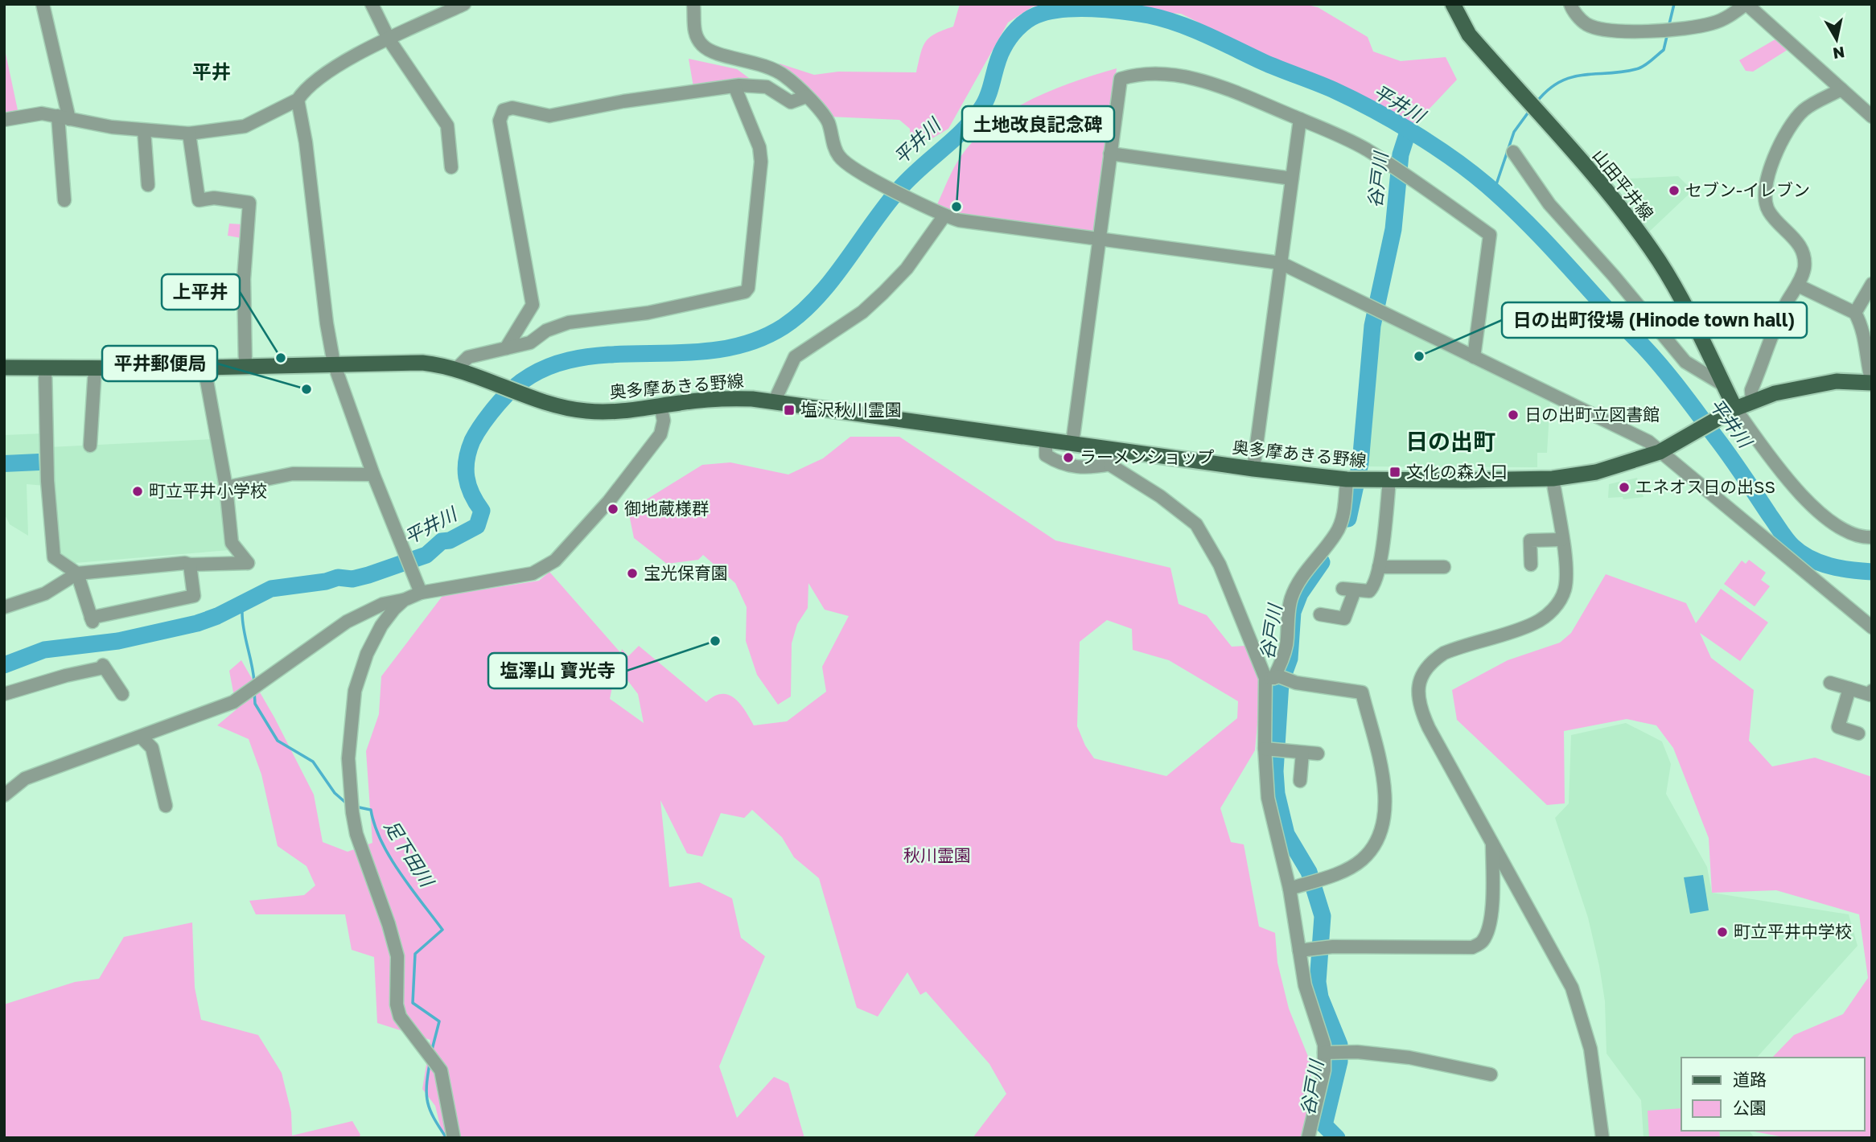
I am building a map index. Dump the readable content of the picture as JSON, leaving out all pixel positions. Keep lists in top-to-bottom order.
{
  "streets": {
    "main road": ["山田平井線", "奥多摩あきる野線"]
  },
  "crossings": [
    ["山田平井線", "奥多摩あきる野線"]
  ],
  "districts": ["平井", "日の出町"],
  "water": ["平井川", "谷戸川", "足下田川"],
  "parks": ["秋川霊園"],
  "places": {
    "other": [
      "セブン-イレブン",
      "土地改良記念碑",
      "日の出町役場 (Hinode town hall)",
      "上平井",
      "平井郵便局",
      "日の出町立図書館",
      "ラーメンショップ",
      "エネオス日の出SS",
      "町立平井小学校",
      "御地蔵様群",
      "宝光保育園",
      "塩澤山 寶光寺",
      "町立平井中学校"
    ],
    "transit": ["塩沢秋川霊園", "文化の森入口"]
  },
  "legend": ["道路", "公園"],
  "north": "bottom"
}
